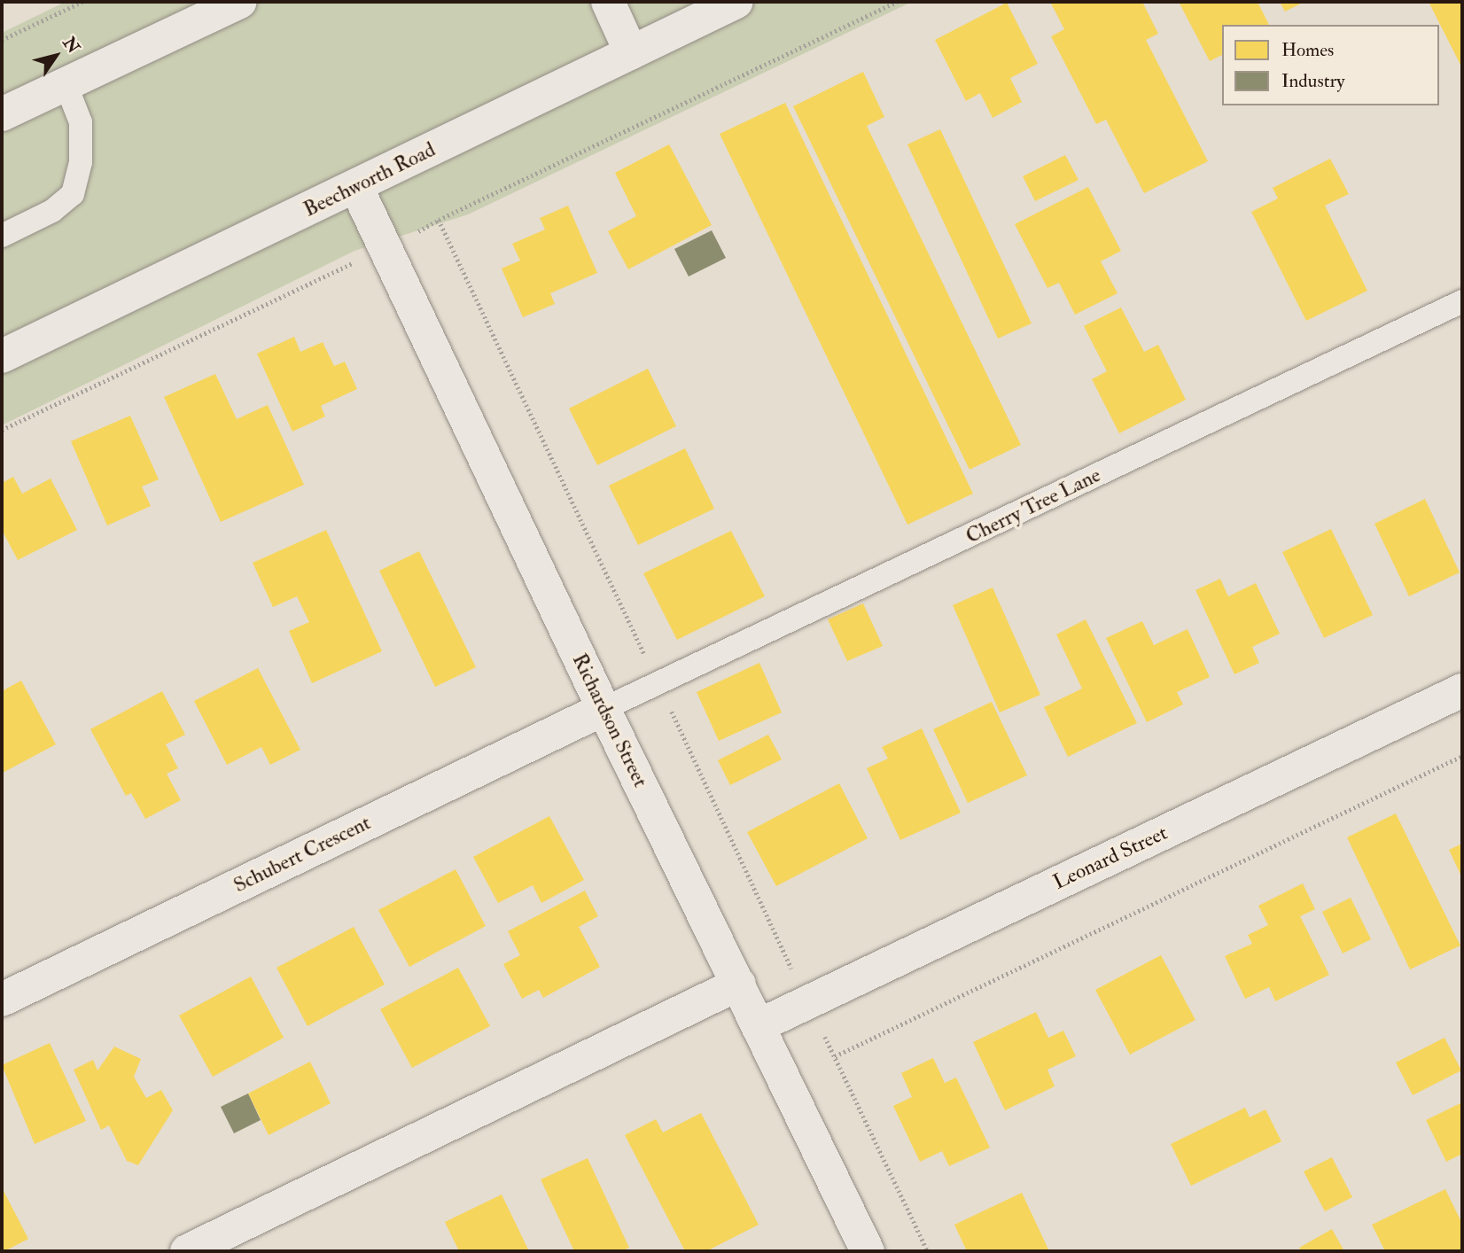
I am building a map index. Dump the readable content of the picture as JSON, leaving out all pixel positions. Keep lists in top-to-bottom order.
{
  "streets": {
    "street": [
      "Beechworth Road",
      "Richardson Street",
      "Schubert Crescent",
      "Leonard Street"
    ],
    "lane": ["Cherry Tree Lane"]
  },
  "crossings": [
    ["Beechworth Road", "Richardson Street"],
    ["Cherry Tree Lane", "Richardson Street"],
    ["Cherry Tree Lane", "Schubert Crescent"],
    ["Richardson Street", "Schubert Crescent"],
    ["Richardson Street", "Leonard Street"]
  ],
  "legend": ["Homes", "Industry"],
  "north": "top right"
}
